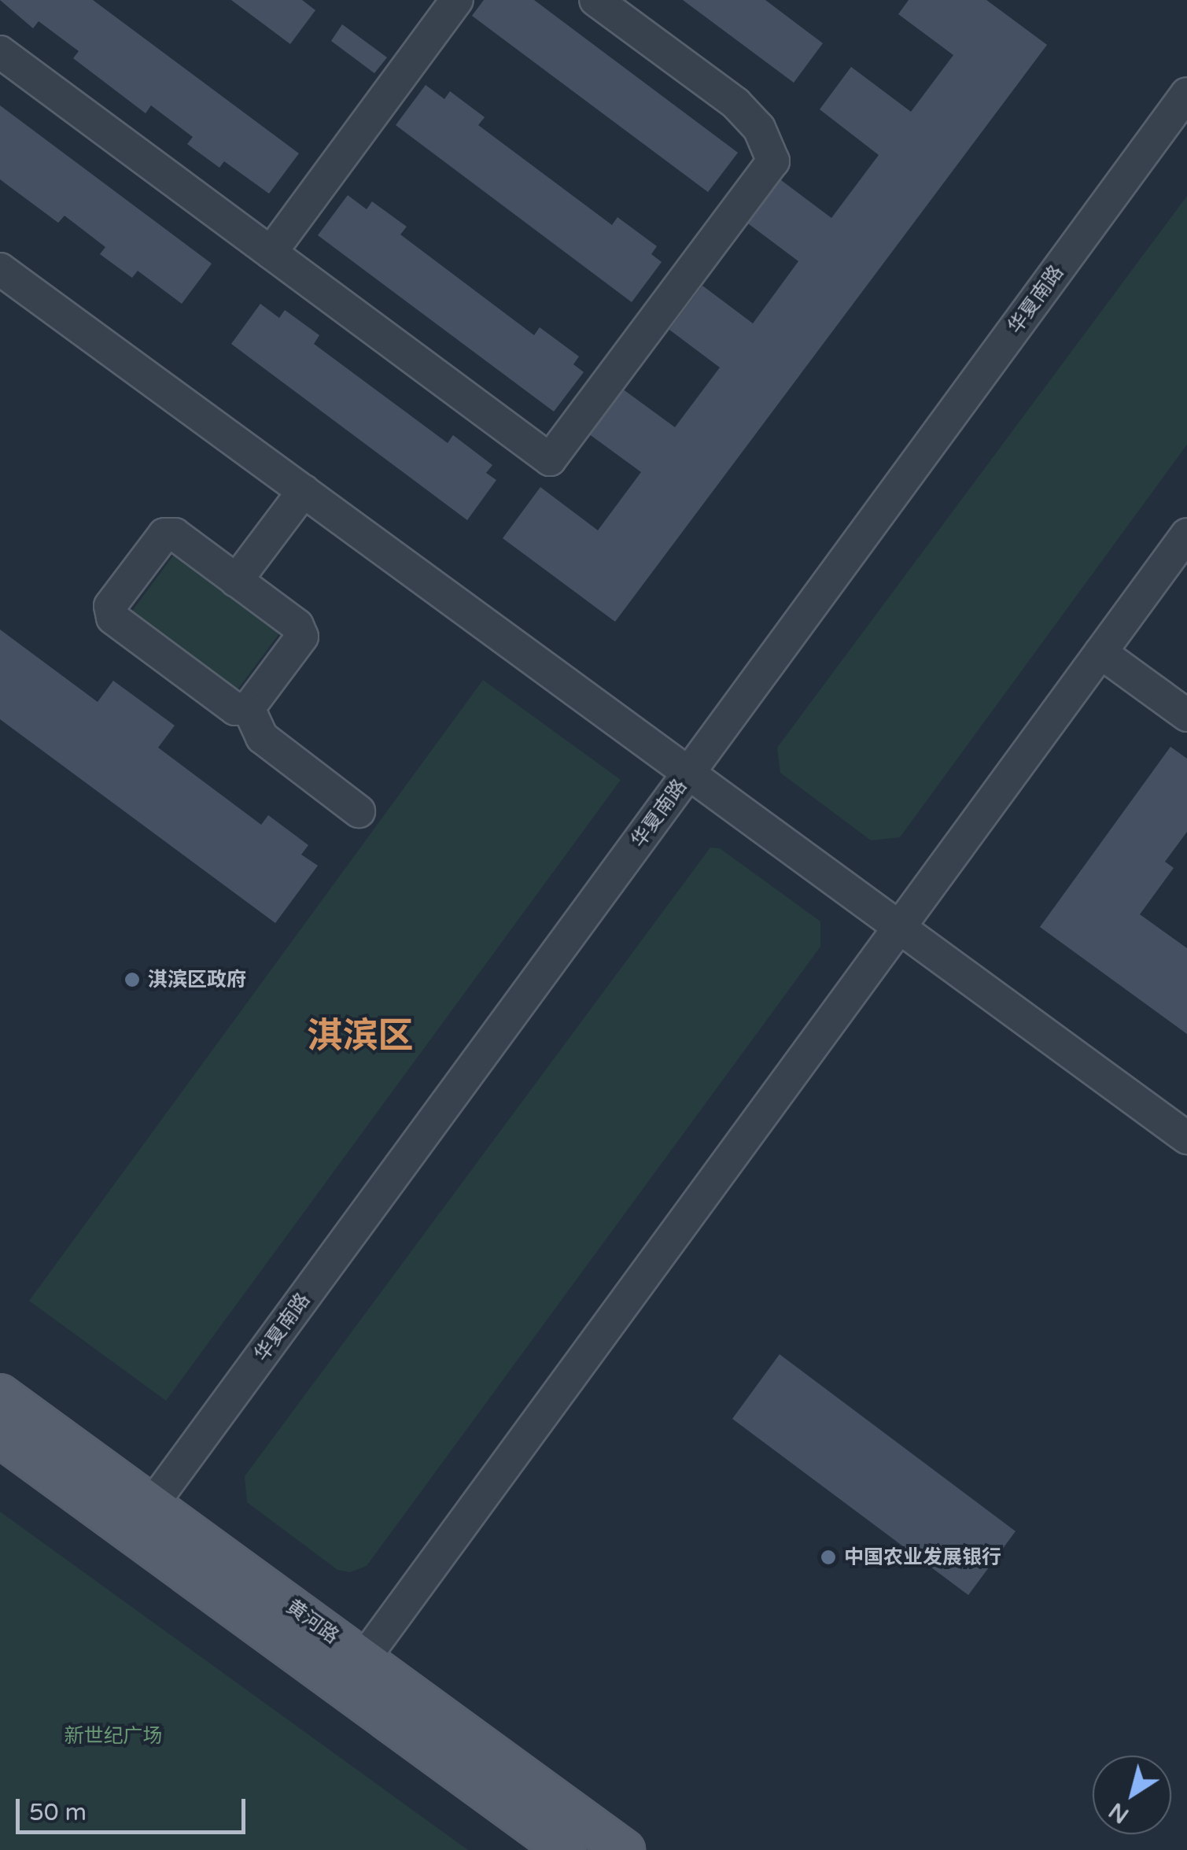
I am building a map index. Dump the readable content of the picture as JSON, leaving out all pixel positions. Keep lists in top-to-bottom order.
{
  "streets": {
    "main road": ["黄河路"],
    "street": ["华夏南路"]
  },
  "crossings": [
    ["华夏南路", "黄河路"]
  ],
  "districts": ["淇滨区"],
  "parks": ["新世纪广场"],
  "places": ["淇滨区政府", "中国农业发展银行"],
  "scale_bar": "50 m",
  "north": "bottom left"
}
